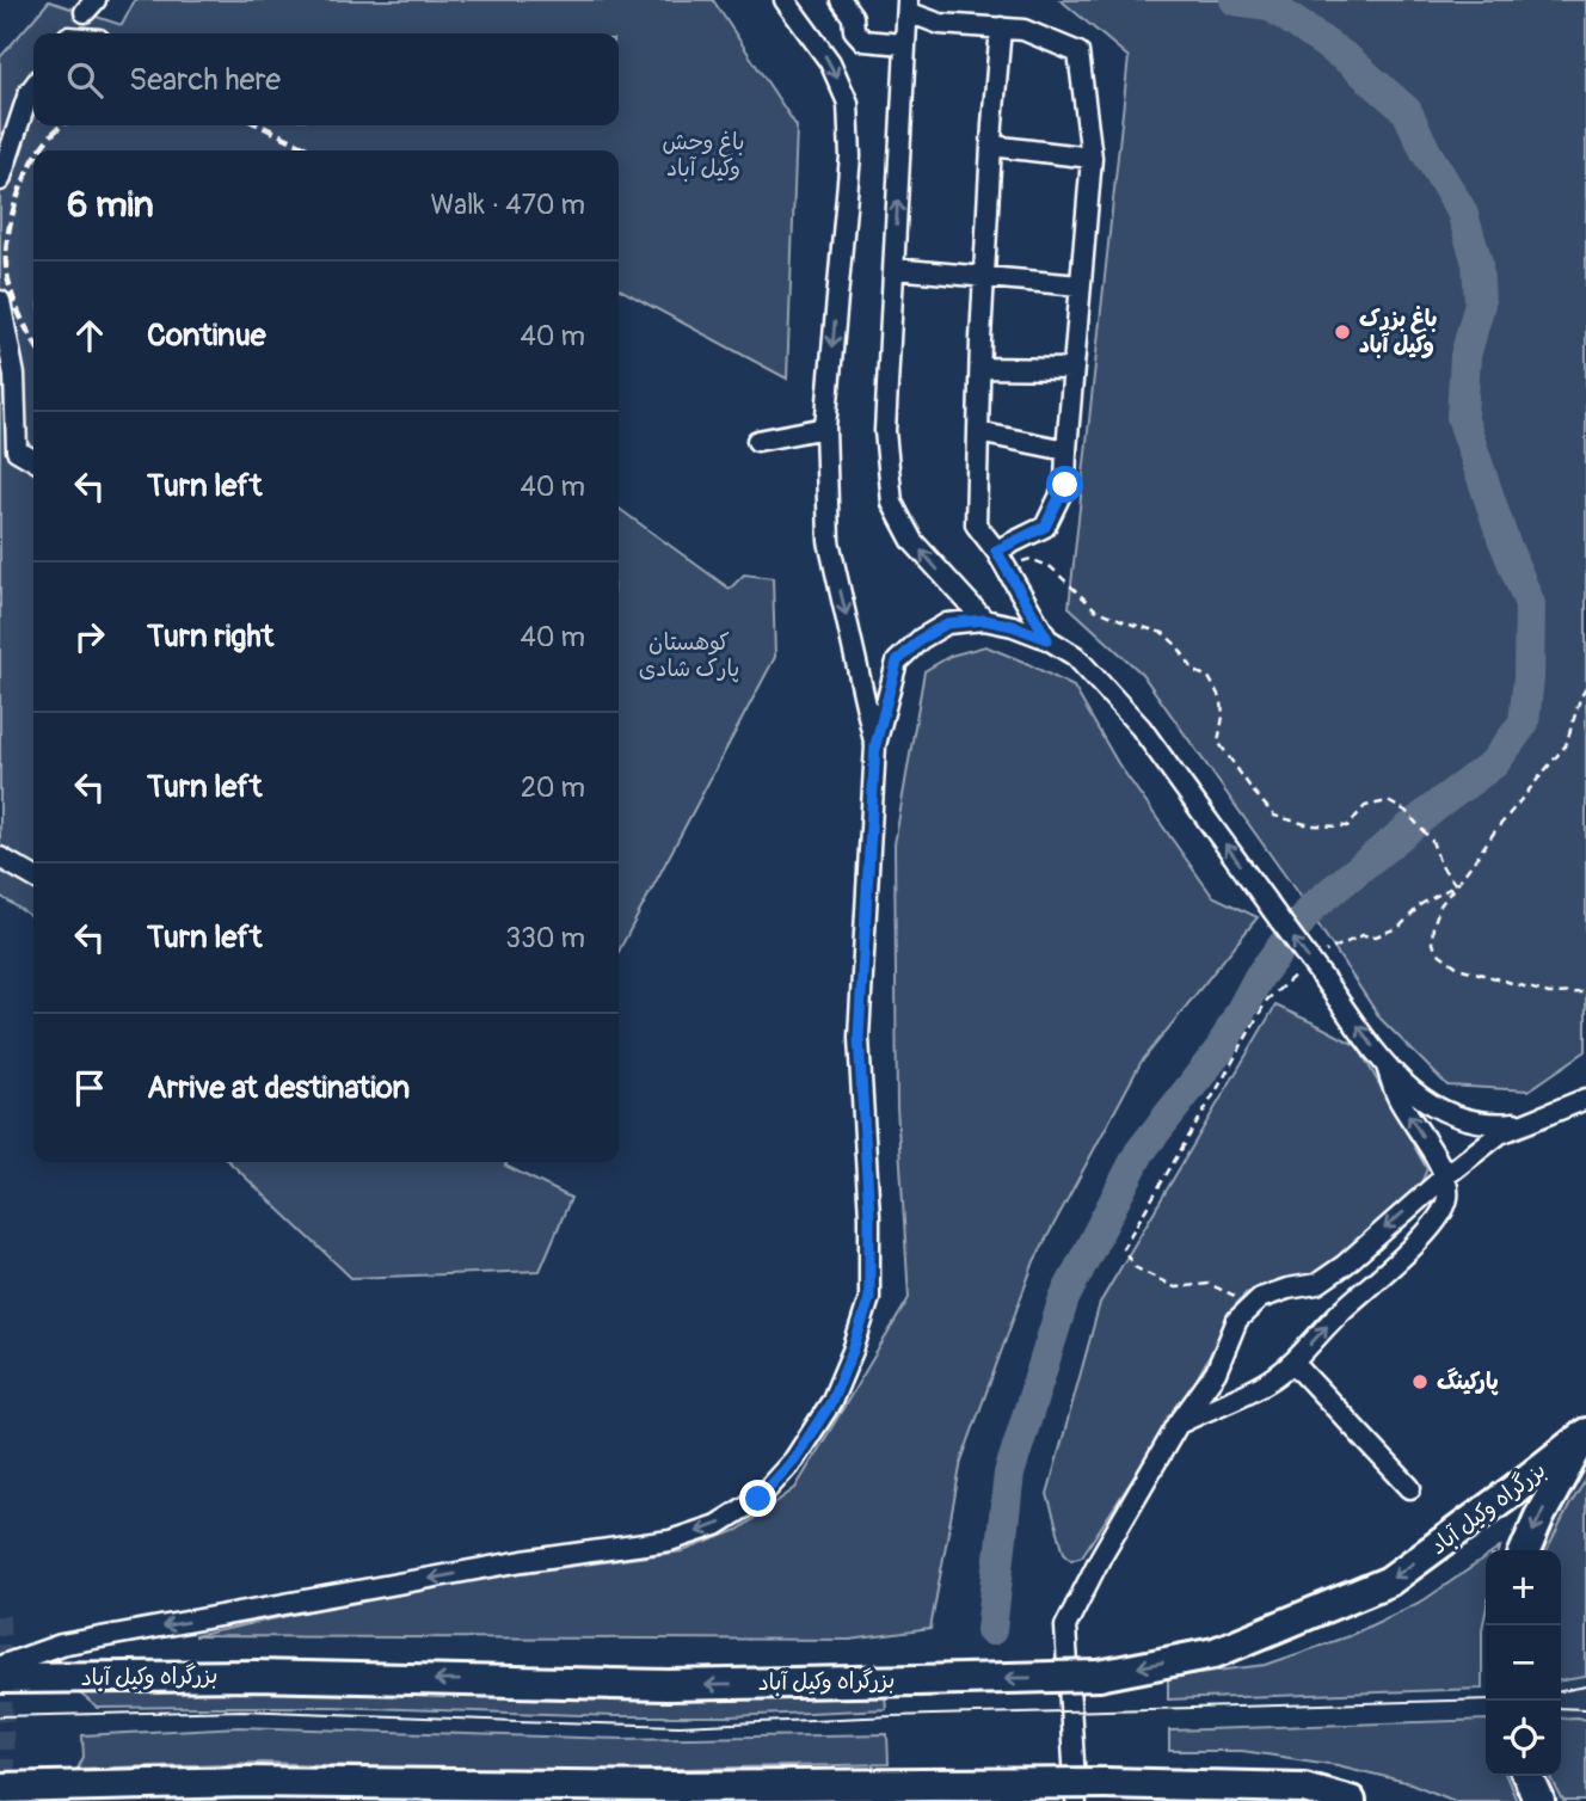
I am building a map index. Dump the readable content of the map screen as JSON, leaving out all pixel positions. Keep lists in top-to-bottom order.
{
  "streets": {
    "highway": ["بزرگراه وکیل آباد"]
  },
  "parks": ["باغ وحش وکیل آباد", "کوهستان پارک شادی"],
  "places": ["باغ بزرک وکیل آباد", "پارکینگ"],
  "page": {
    "search": "Search here",
    "heading": ["6 min", "Walk · 470 m"],
    "list": [
      ["Continue", "40 m"],
      ["Turn left", "40 m"],
      ["Turn right", "40 m"],
      ["Turn left", "20 m"],
      ["Turn left", "330 m"],
      "Arrive at destination"
    ],
    "map_buttons": ["+", "−"]
  }
}
